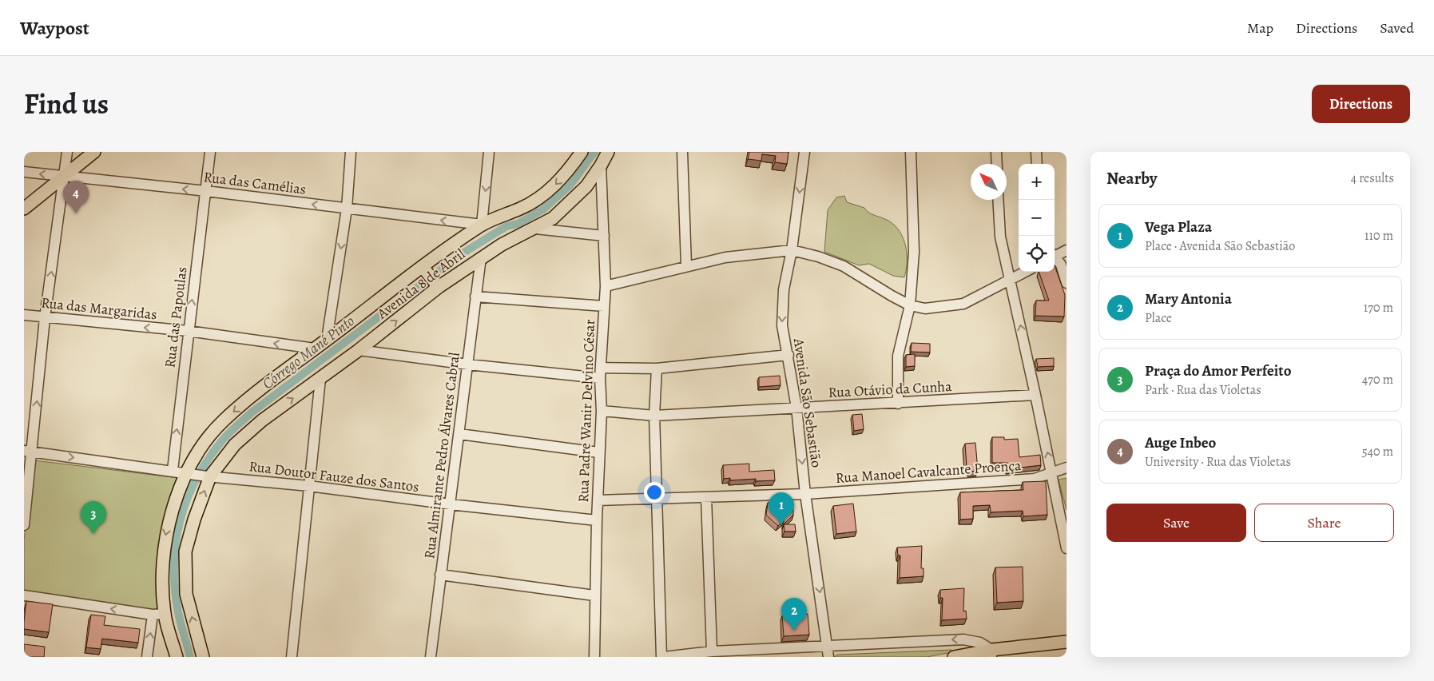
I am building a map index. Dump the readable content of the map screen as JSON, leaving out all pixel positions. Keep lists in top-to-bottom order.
{
  "streets": {
    "main road": ["Avenida 8 de Abril"],
    "street": [
      "Rua das Camélias",
      "Rua das Margaridas",
      "Rua das Papoulas",
      "Rua Otávio da Cunha",
      "Avenida São Sebastião",
      "Rua Padre Wanir Delvino César",
      "Rua Almirante Pedro Álvares Cabral",
      "Rua Manoel Cavalcante Proença",
      "Rua Doutor Fauze dos Santos"
    ]
  },
  "crossings": [
    ["Rua das Camélias", "Avenida 8 de Abril"],
    ["Rua das Camélias", "Rua das Papoulas"],
    ["Avenida 8 de Abril", "Rua das Margaridas"],
    ["Avenida 8 de Abril", "Rua Padre Wanir Delvino César"],
    ["Avenida 8 de Abril", "Rua Almirante Pedro Álvares Cabral"],
    ["Avenida 8 de Abril", "Rua Doutor Fauze dos Santos"],
    ["Rua das Margaridas", "Rua das Papoulas"],
    ["Rua Otávio da Cunha", "Avenida São Sebastião"],
    ["Rua Otávio da Cunha", "Rua Padre Wanir Delvino César"],
    ["Avenida São Sebastião", "Rua Manoel Cavalcante Proença"],
    ["Rua Padre Wanir Delvino César", "Rua Manoel Cavalcante Proença"],
    ["Rua Padre Wanir Delvino César", "Rua Doutor Fauze dos Santos"],
    ["Rua Almirante Pedro Álvares Cabral", "Rua Doutor Fauze dos Santos"]
  ],
  "one_way": [
    "Rua das Camélias",
    "Rua das Margaridas",
    "Rua das Papoulas",
    "Avenida São Sebastião"
  ],
  "water": ["Córrego Mané Pinto"],
  "north": "top left",
  "page": {
    "header": "Waypost",
    "nav": ["Map", "Directions", "Saved"],
    "title": "Find us",
    "buttons": [
      "Directions",
      ["Save", "Share"]
    ],
    "heading": ["Nearby", "4 results"],
    "map_buttons": ["+", "−"],
    "pins": [
      "4",
      "1",
      "3",
      "2"
    ],
    "list": [
      {
        "mark": "1",
        "name": "Vega Plaza",
        "note": "Place · Avenida São Sebastião",
        "value": "110 m"
      },
      {
        "mark": "2",
        "name": "Mary Antonia",
        "note": "Place",
        "value": "170 m"
      },
      {
        "mark": "3",
        "name": "Praça do Amor Perfeito",
        "note": "Park · Rua das Violetas",
        "value": "470 m"
      },
      {
        "mark": "4",
        "name": "Auge Inbeo",
        "note": "University · Rua das Violetas",
        "value": "540 m"
      }
    ]
  }
}
